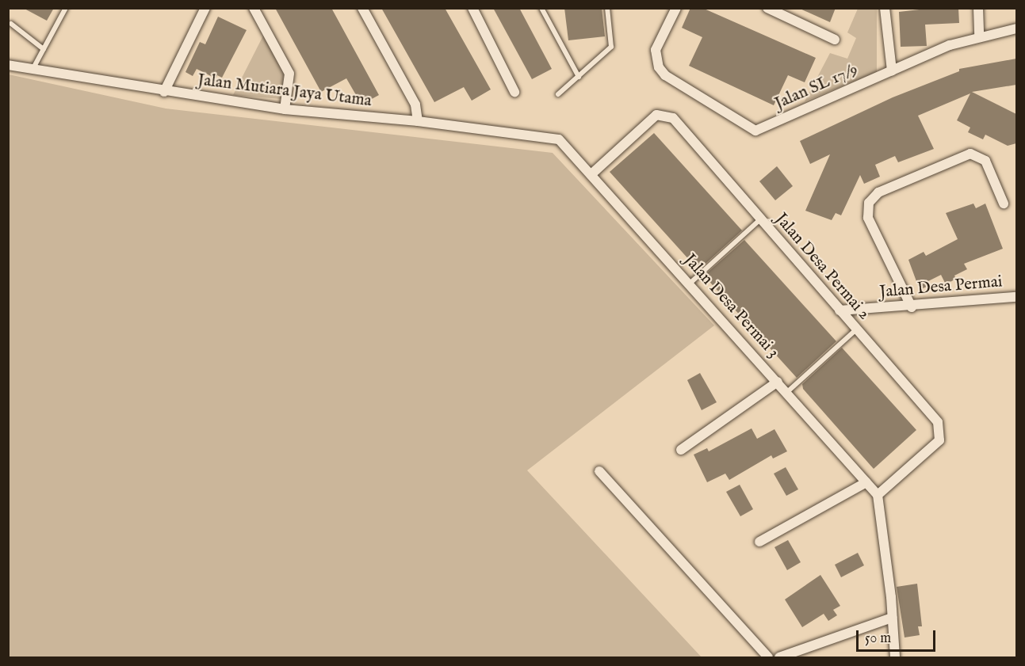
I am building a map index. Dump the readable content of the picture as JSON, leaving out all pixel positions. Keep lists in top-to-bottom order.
{
  "streets": {
    "street": [
      "Jalan SL 17/9",
      "Jalan Mutiara Jaya Utama",
      "Jalan Desa Permai 2",
      "Jalan Desa Permai",
      "Jalan Desa Permai 3"
    ]
  },
  "crossings": [
    ["Jalan Mutiara Jaya Utama", "Jalan Desa Permai 3"],
    ["Jalan Desa Permai 2", "Jalan Desa Permai"],
    ["Jalan Desa Permai 2", "Jalan Desa Permai 3"]
  ],
  "scale_bar": "50 m"
}
